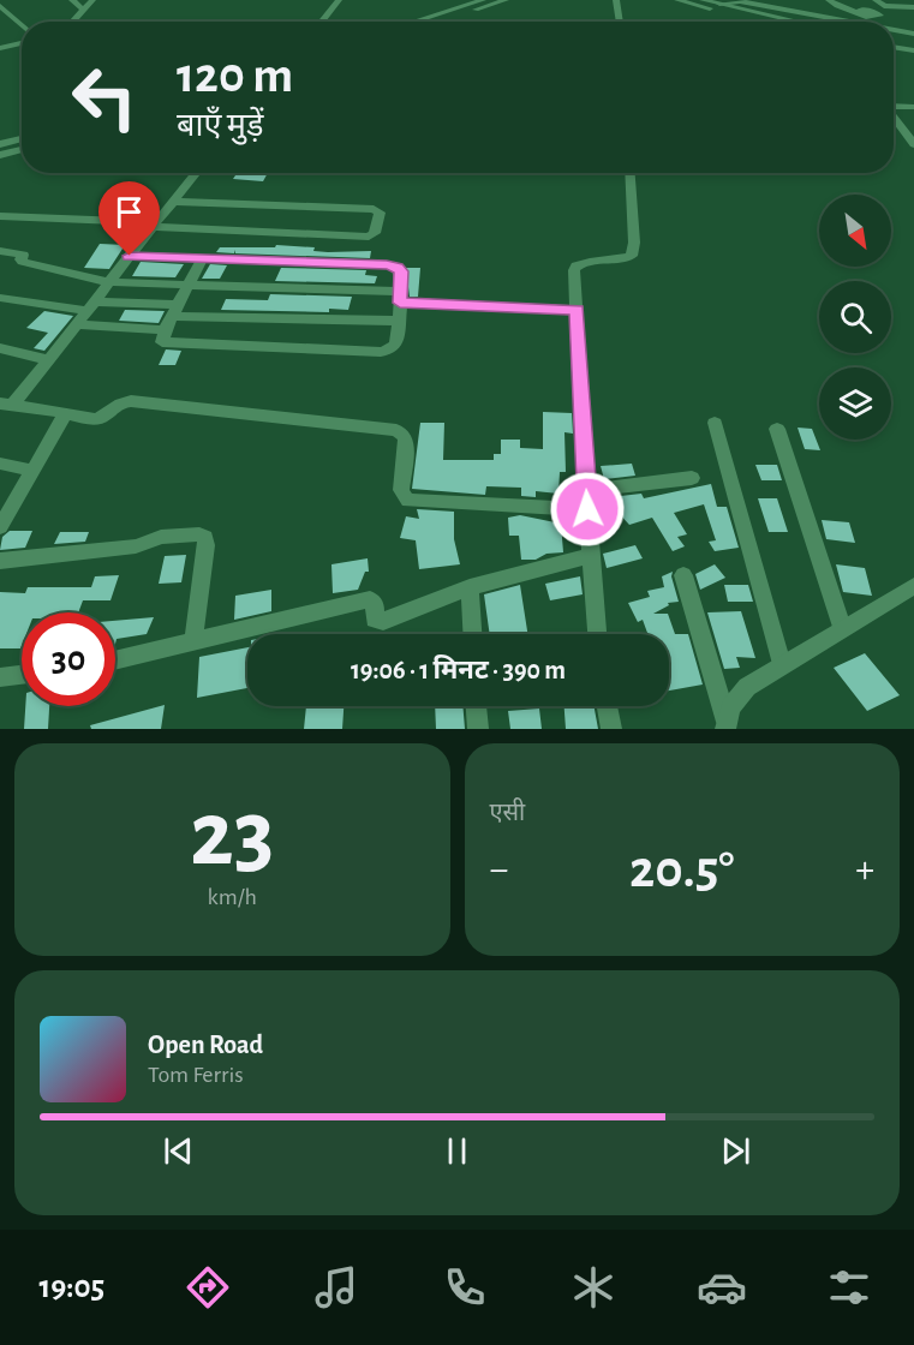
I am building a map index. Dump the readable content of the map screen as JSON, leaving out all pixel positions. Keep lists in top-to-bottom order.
{
  "north": "bottom right",
  "page": {
    "turn": ["120 m", "बाएँ मुड़ें"],
    "limit": "30",
    "trip": "19:06 · 1 मिनट · 390 m",
    "tile": [
      ["23", "km/h"],
      "एसी"
    ],
    "heat": ["−", "20.5°", "+"],
    "song": ["Open Road", "Tom Ferris"],
    "tabs": "19:05"
  }
}
